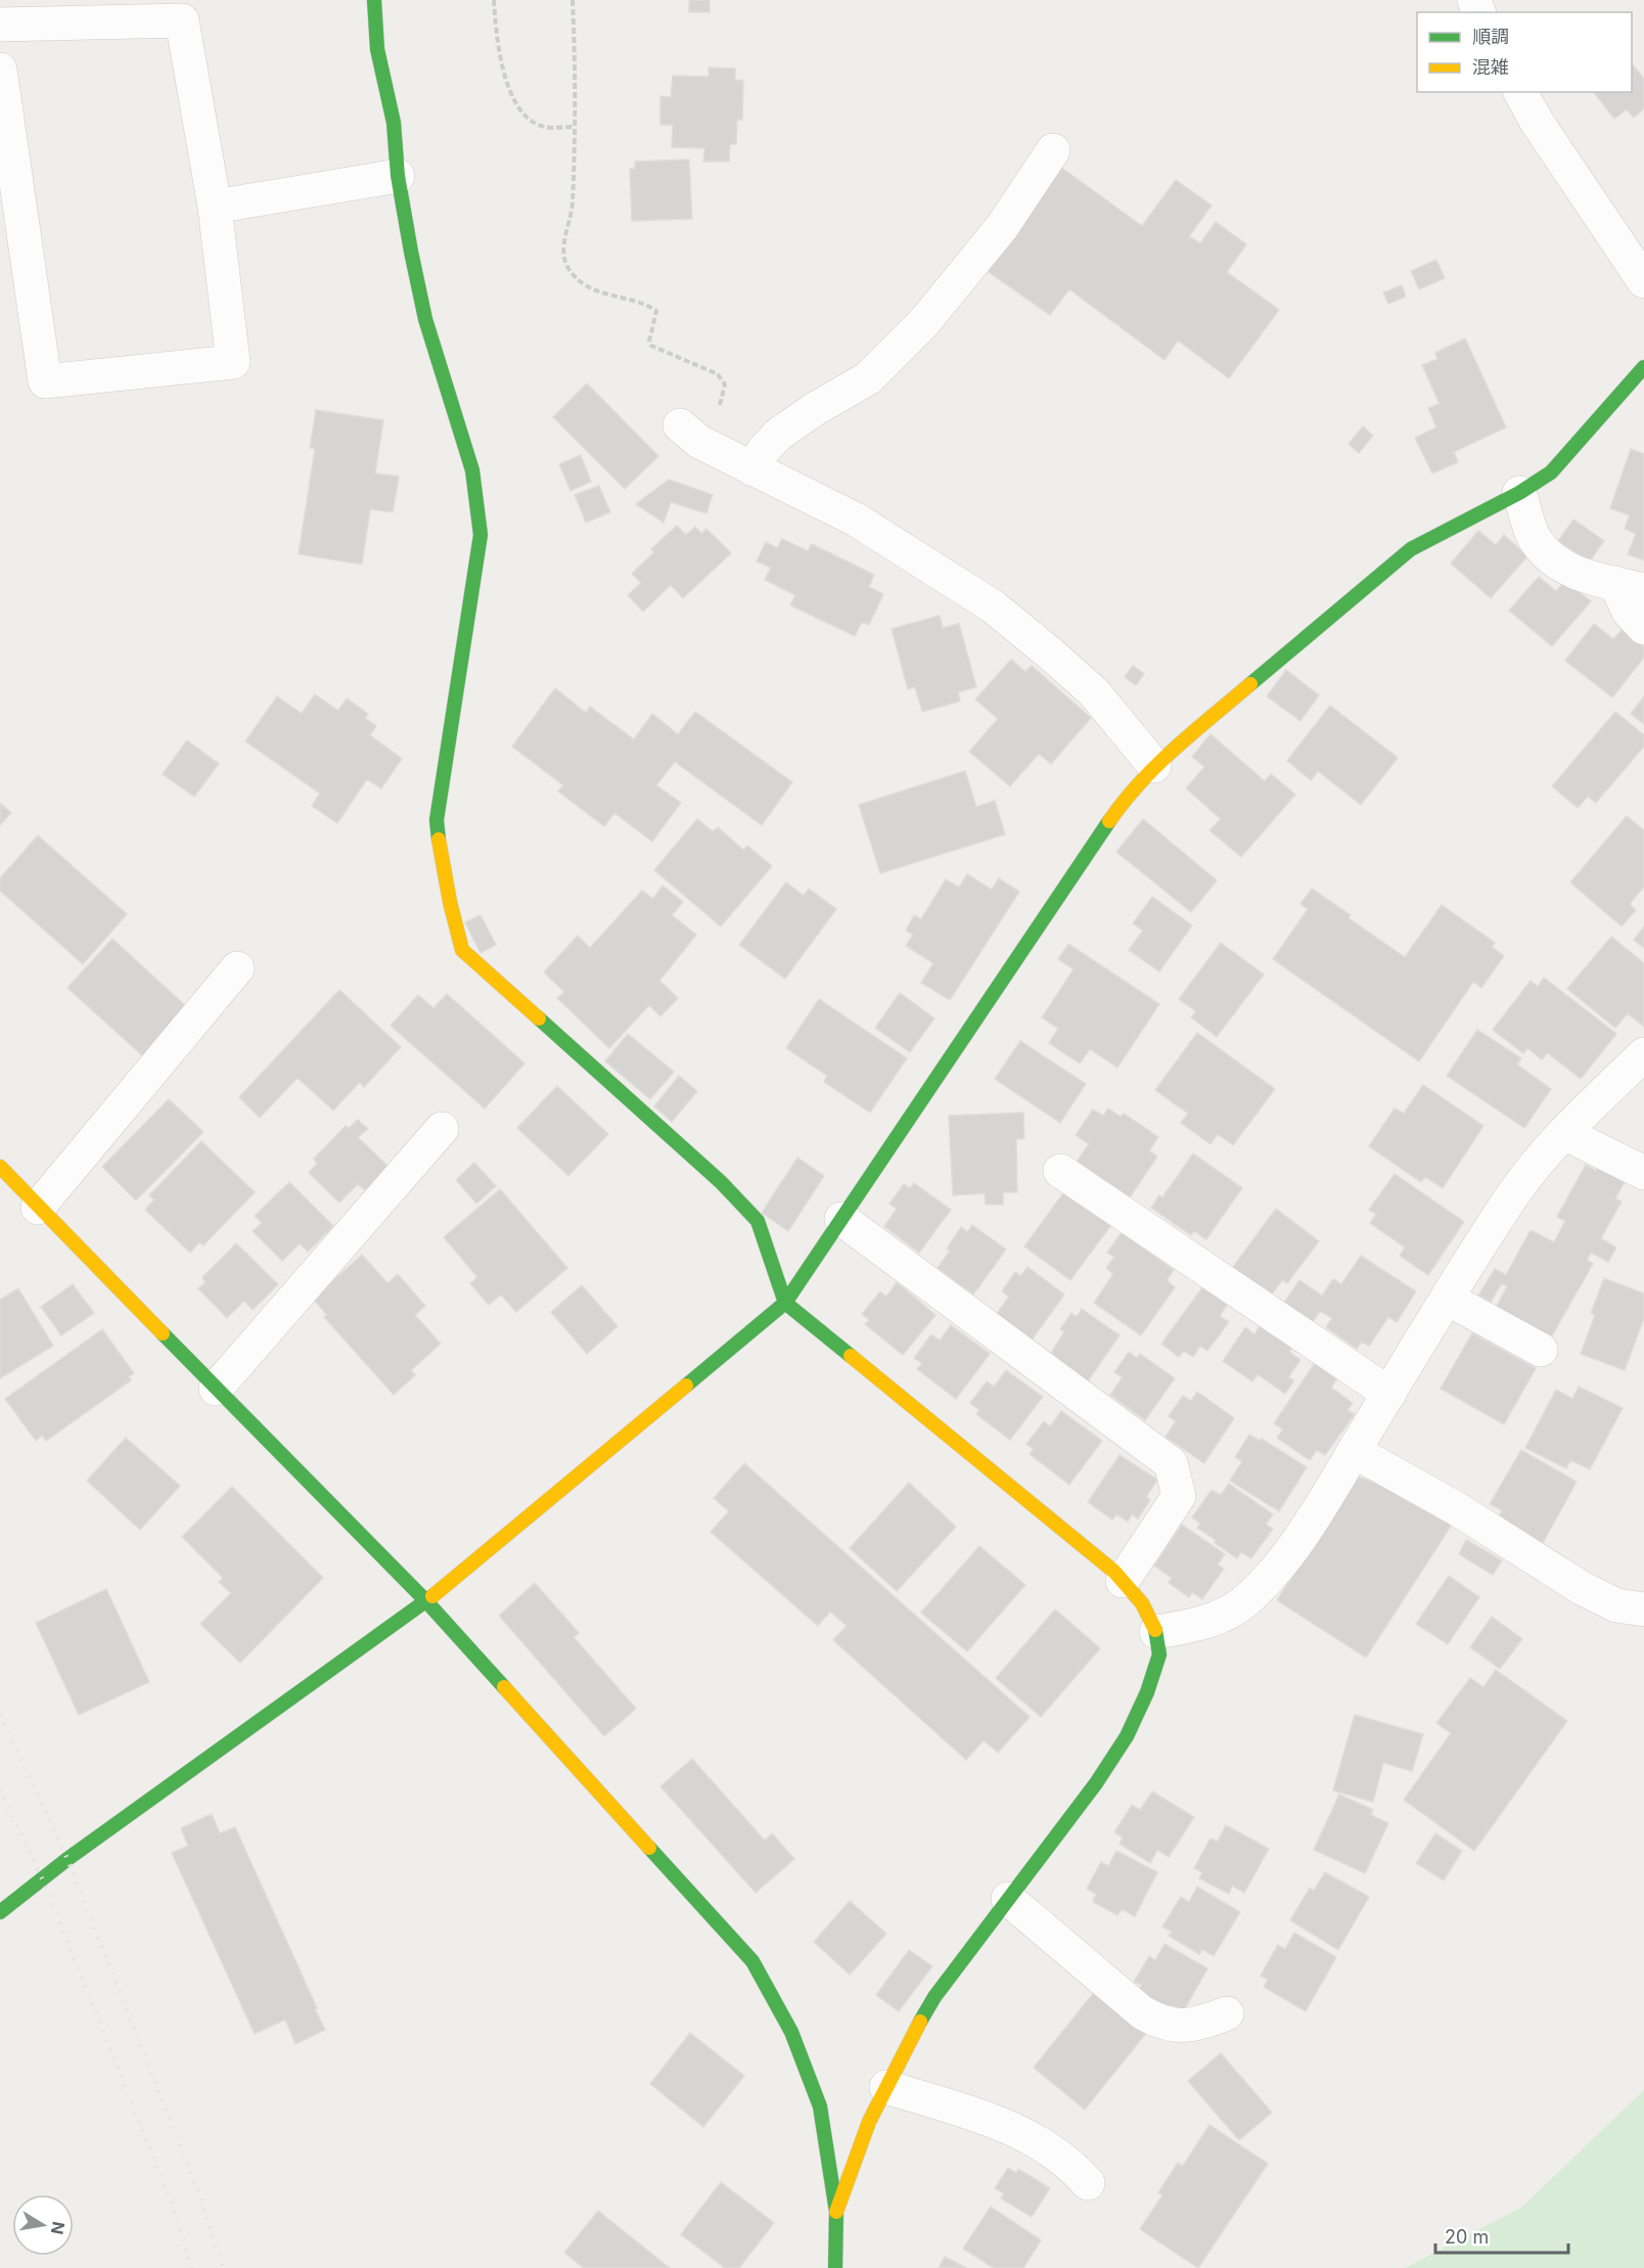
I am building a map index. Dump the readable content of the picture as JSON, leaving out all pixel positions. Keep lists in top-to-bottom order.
{
  "legend": ["順調", "混雑"],
  "scale_bar": "20 m",
  "north": "right"
}
